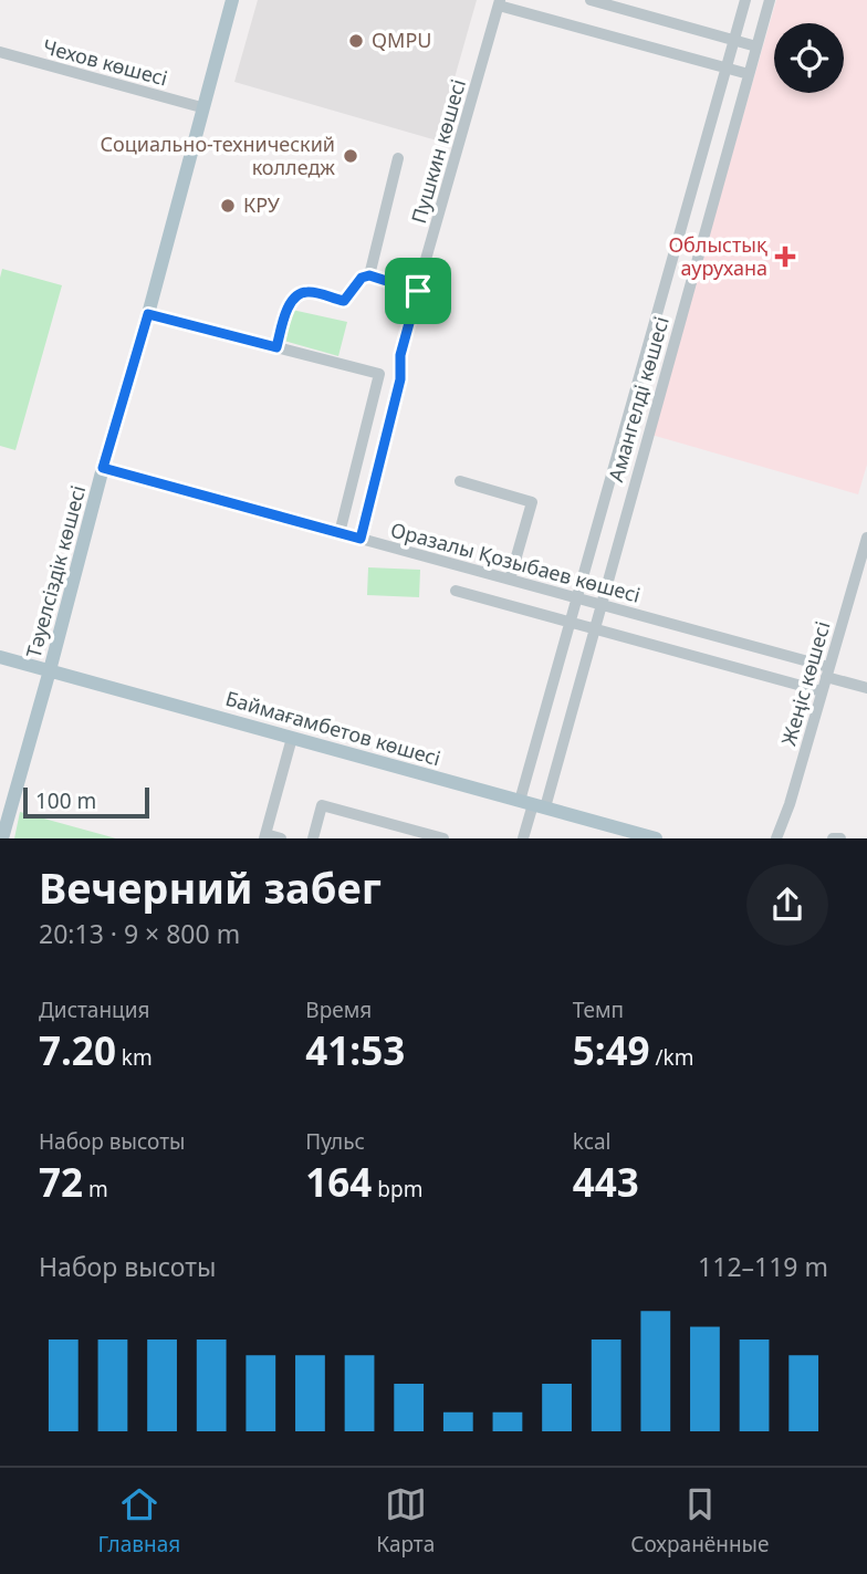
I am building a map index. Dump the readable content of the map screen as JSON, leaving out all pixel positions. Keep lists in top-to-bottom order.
{
  "streets": {
    "main road": ["Тәуелсіздік көшесі", "Баймағамбетов көшесі"],
    "street": [
      "Чехов көшесі",
      "Пушкин көшесі",
      "Амангелді көшесі",
      "Оразалы Қозыбаев көшесі",
      "Жеңіс көшесі"
    ]
  },
  "crossings": [
    ["Чехов көшесі", "Тәуелсіздік көшесі"],
    ["Пушкин көшесі", "Оразалы Қозыбаев көшесі"],
    ["Амангелді көшесі", "Оразалы Қозыбаев көшесі"],
    ["Амангелді көшесі", "Баймағамбетов көшесі"],
    ["Оразалы Қозыбаев көшесі", "Тәуелсіздік көшесі"],
    ["Оразалы Қозыбаев көшесі", "Жеңіс көшесі"],
    ["Тәуелсіздік көшесі", "Баймағамбетов көшесі"]
  ],
  "places": {
    "other": ["QMPU", "Социально-технический колледж", "КРУ"],
    "health": ["Облыстық аурухана"]
  },
  "scale_bar": "100 m",
  "page": {
    "scale": "100 m",
    "heading": ["Вечерний забег", "20:13 · 9 × 800 m"],
    "stats": [
      ["Дистанция", "7.20 km"],
      ["Время", "41:53"],
      ["Темп", "5:49 /km"],
      ["Набор высоты", "72 m"],
      ["Пульс", "164 bpm"],
      ["kcal", "443"]
    ],
    "chart": ["Набор высоты", "112–119 m"],
    "tabs": ["Главная", "Карта", "Сохранённые"]
  }
}
